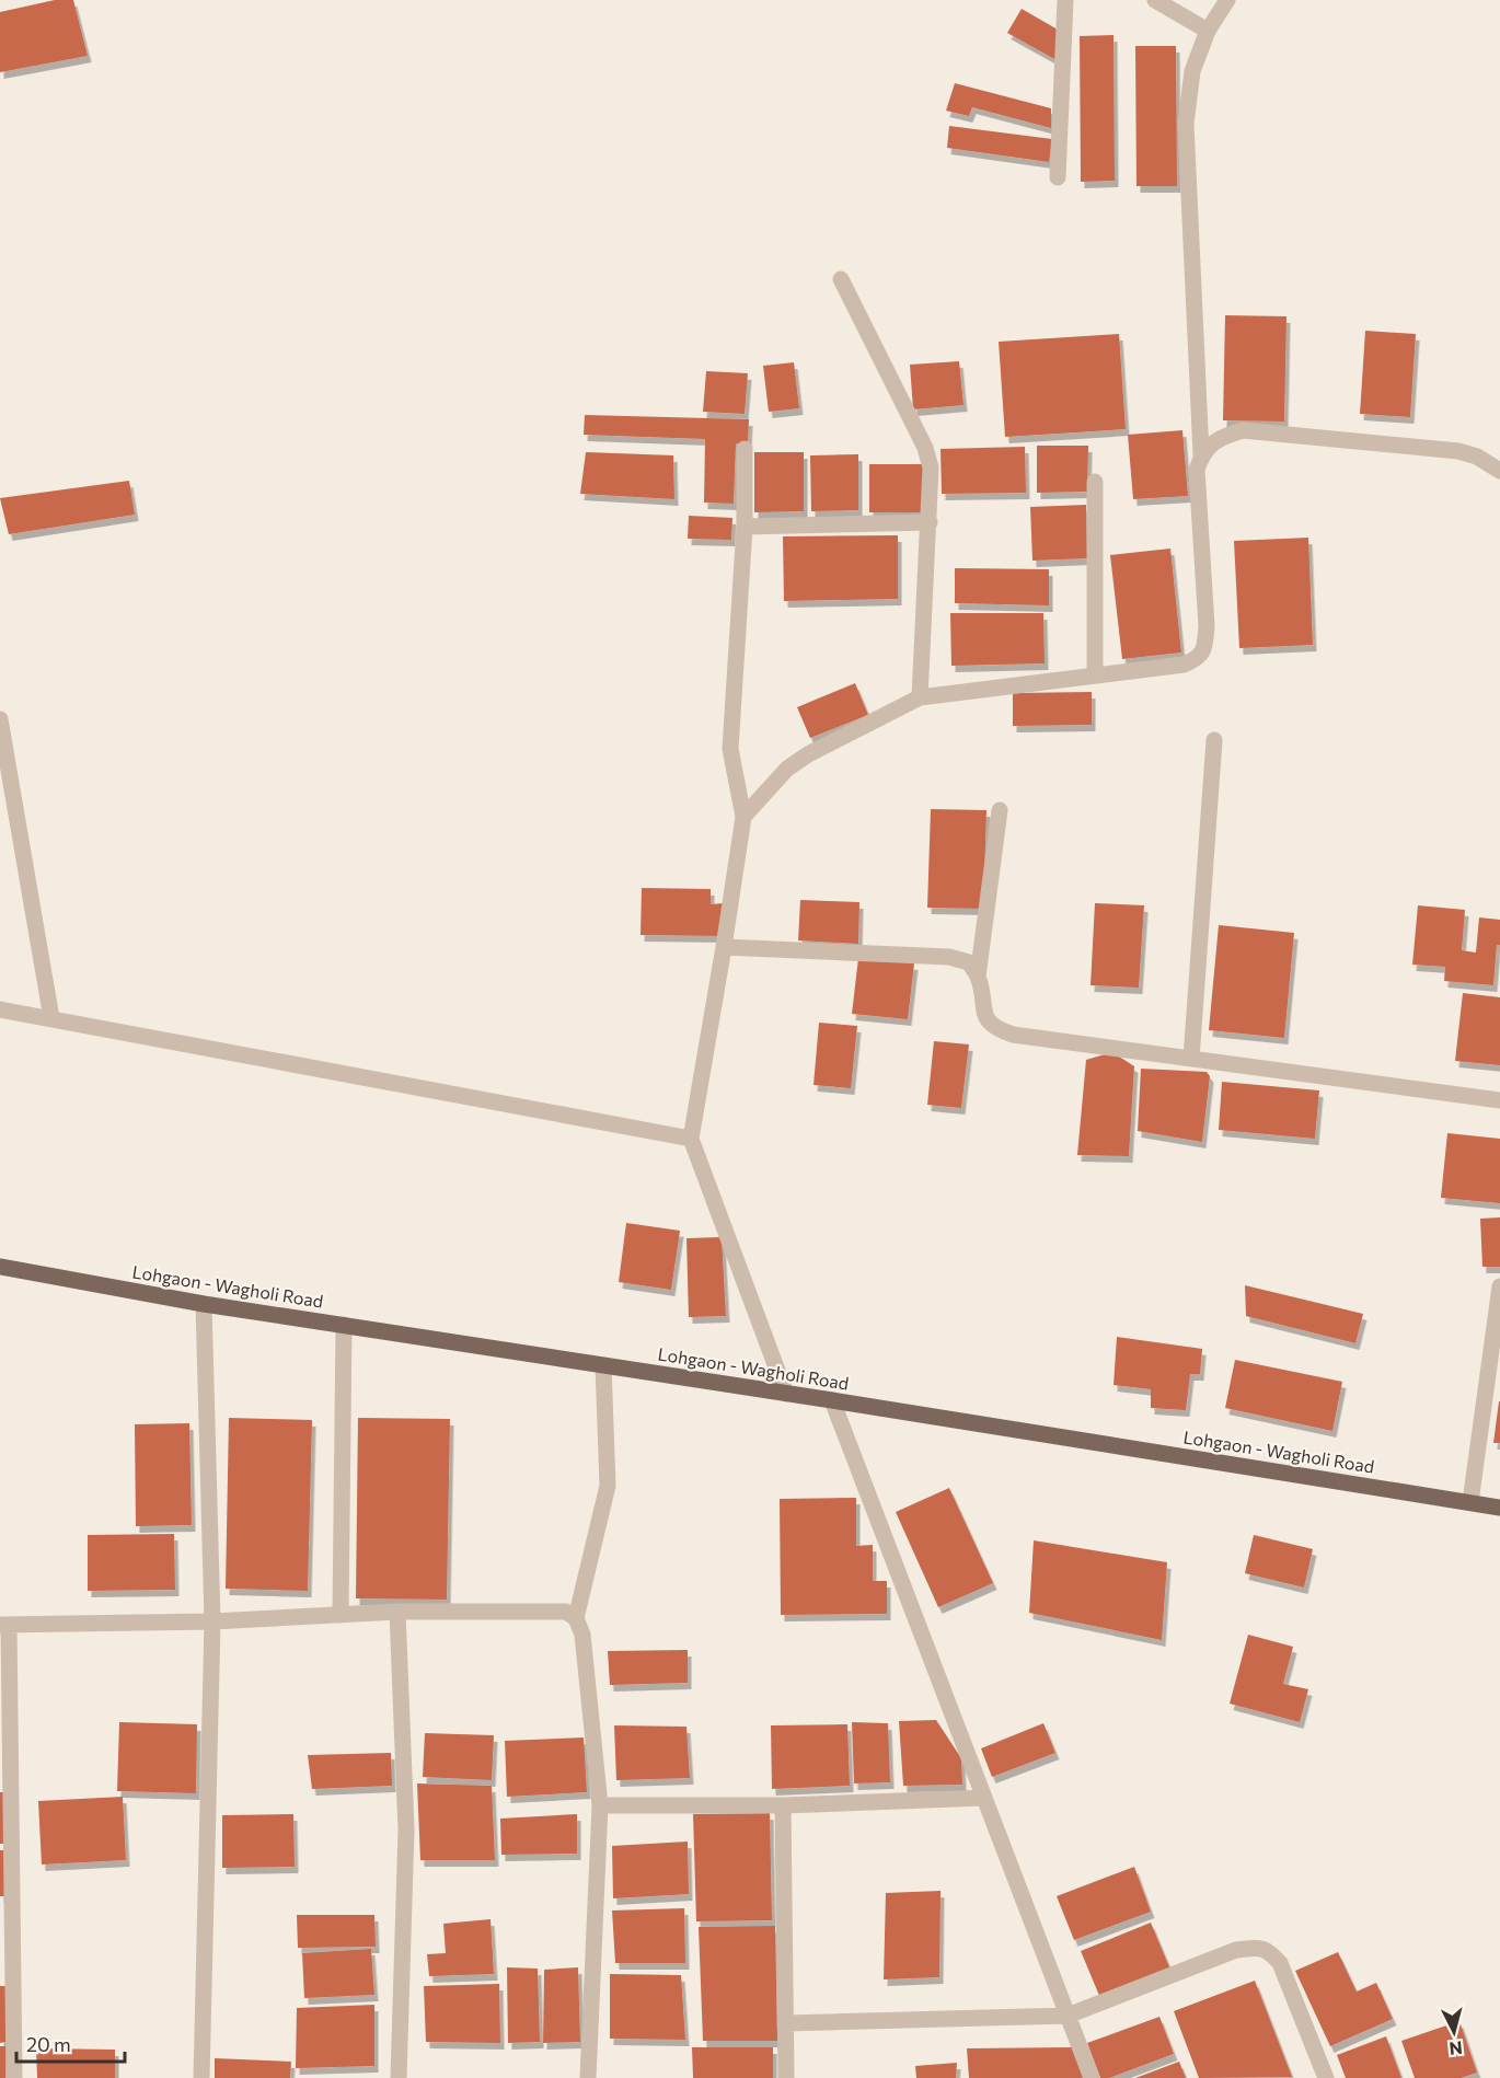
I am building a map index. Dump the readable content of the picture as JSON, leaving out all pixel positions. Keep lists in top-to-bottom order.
{
  "streets": {
    "main road": ["Lohgaon - Wagholi Road"]
  },
  "scale_bar": "20 m",
  "north": "bottom"
}
